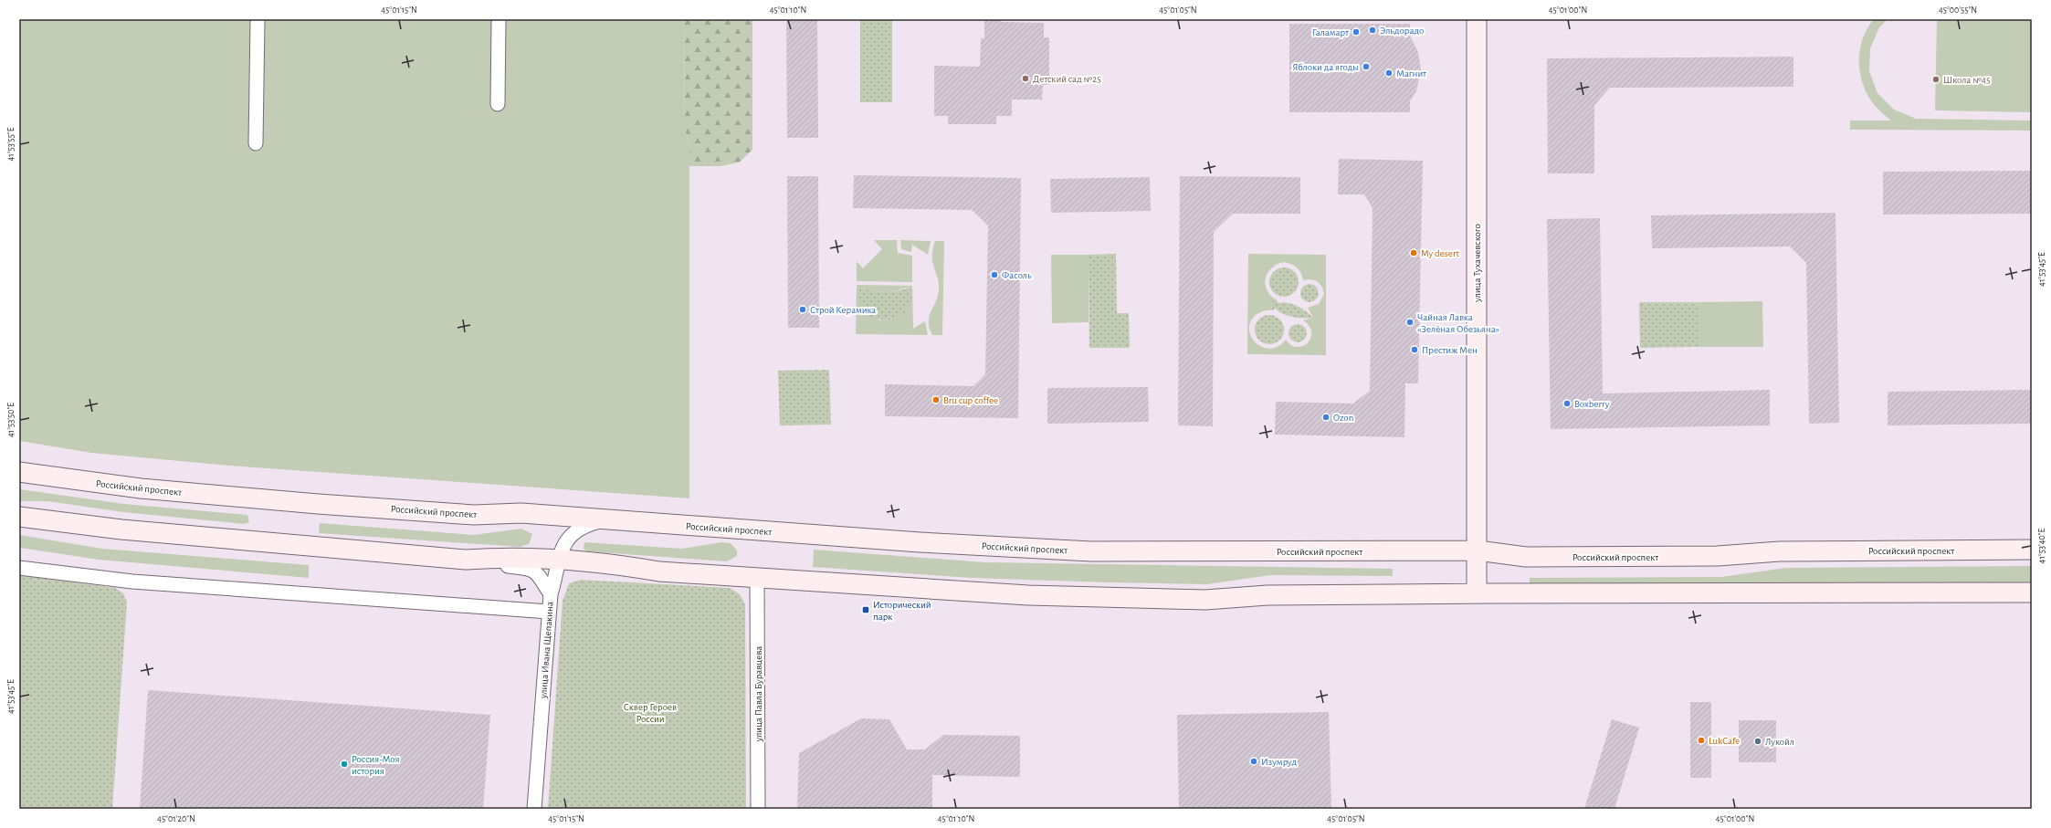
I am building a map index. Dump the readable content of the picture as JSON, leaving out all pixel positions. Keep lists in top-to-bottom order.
{
  "streets": {
    "main road": ["улица Тухачевского", "Российский проспект"],
    "street": ["улица Ивана Щепакина", "улица Павла Буравцева"]
  },
  "crossings": [
    ["улица Тухачевского", "Российский проспект"],
    ["Российский проспект", "улица Ивана Щепакина"]
  ],
  "parks": ["Сквер Героев России"],
  "places": {
    "other": [
      "Эльдорадо",
      "Галамарт",
      "Яблоки да ягоды",
      "Магнит",
      "Детский сад №25",
      "Школа №45",
      "My desert",
      "Фасоль",
      "Строй Керамика",
      "Чайная Лавка «Зелёная Обезьяна»",
      "Престиж Мен",
      "Bru cup coffee",
      "Boxberry",
      "Ozon",
      "LukCafe",
      "Лукойл",
      "Изумруд",
      "Россия-Моя история"
    ],
    "transit": ["Исторический парк"]
  },
  "coordinates": [
    "45°01'15\"N",
    "45°01'10\"N",
    "45°01'05\"N",
    "45°01'00\"N",
    "45°00'55\"N",
    "41°53'55\"E",
    "41°53'45\"E",
    "41°53'50\"E",
    "41°53'40\"E",
    "45°01'20\"N"
  ]
}
